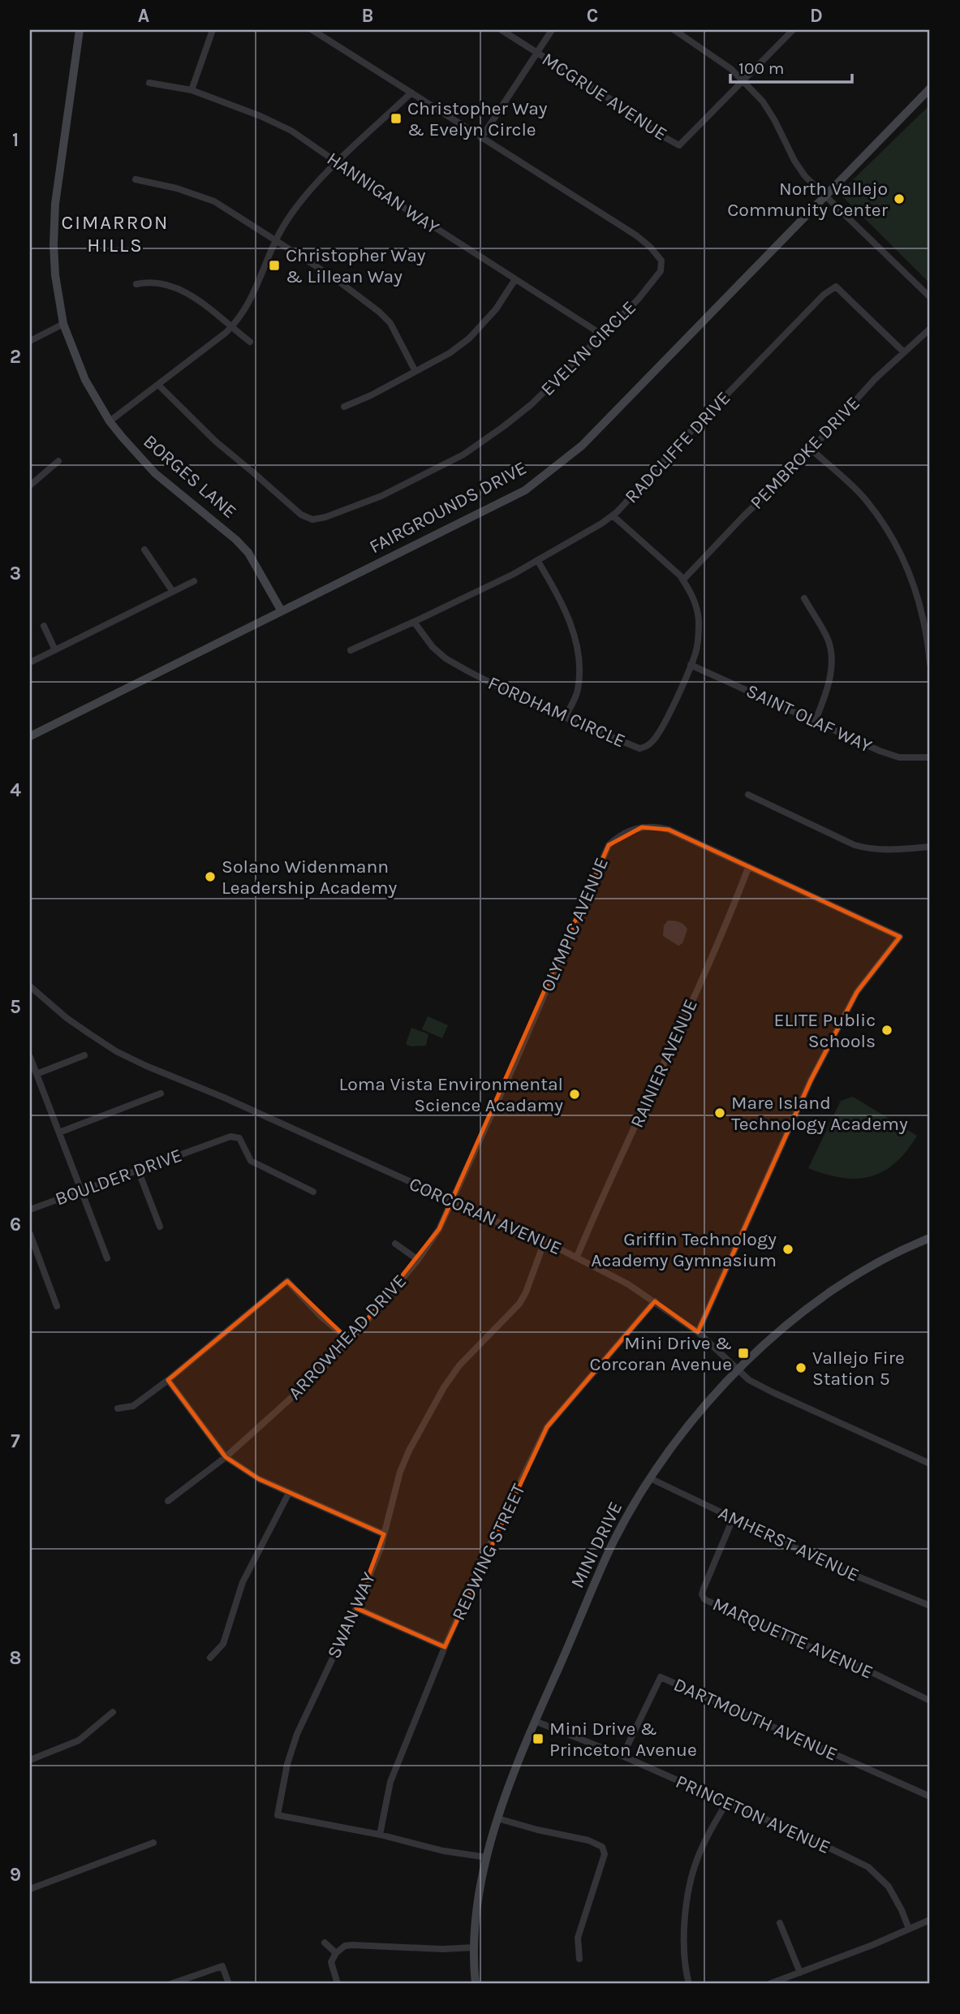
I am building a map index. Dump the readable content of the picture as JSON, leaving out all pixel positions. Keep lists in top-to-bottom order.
{
  "streets": {
    "street": [
      "MCGRUE AVENUE",
      "HANNIGAN WAY",
      "EVELYN CIRCLE",
      "RADCLIFFE DRIVE",
      "PEMBROKE DRIVE",
      "BORGES LANE",
      "FAIRGROUNDS DRIVE",
      "FORDHAM CIRCLE",
      "SAINT OLAF WAY",
      "OLYMPIC AVENUE",
      "RAINIER AVENUE",
      "BOULDER DRIVE",
      "CORCORAN AVENUE",
      "ARROWHEAD DRIVE",
      "AMHERST AVENUE",
      "MINI DRIVE",
      "REDWING STREET",
      "SWAN WAY",
      "MARQUETTE AVENUE",
      "DARTMOUTH AVENUE",
      "PRINCETON AVENUE"
    ]
  },
  "crossings": [
    ["HANNIGAN WAY", "EVELYN CIRCLE"],
    ["RADCLIFFE DRIVE", "PEMBROKE DRIVE"],
    ["RADCLIFFE DRIVE", "FORDHAM CIRCLE"],
    ["PEMBROKE DRIVE", "FORDHAM CIRCLE"],
    ["BORGES LANE", "FAIRGROUNDS DRIVE"],
    ["FORDHAM CIRCLE", "SAINT OLAF WAY"],
    ["OLYMPIC AVENUE", "RAINIER AVENUE"],
    ["OLYMPIC AVENUE", "CORCORAN AVENUE"],
    ["OLYMPIC AVENUE", "ARROWHEAD DRIVE"],
    ["RAINIER AVENUE", "CORCORAN AVENUE"],
    ["CORCORAN AVENUE", "ARROWHEAD DRIVE"],
    ["CORCORAN AVENUE", "MINI DRIVE"],
    ["CORCORAN AVENUE", "REDWING STREET"],
    ["CORCORAN AVENUE", "SWAN WAY"],
    ["AMHERST AVENUE", "MINI DRIVE"],
    ["AMHERST AVENUE", "MARQUETTE AVENUE"],
    ["MINI DRIVE", "SWAN WAY"],
    ["MINI DRIVE", "PRINCETON AVENUE"],
    ["REDWING STREET", "SWAN WAY"],
    ["DARTMOUTH AVENUE", "PRINCETON AVENUE"]
  ],
  "districts": ["CIMARRON HILLS"],
  "places": {
    "transit": [
      "Christopher Way & Evelyn Circle",
      "Christopher Way & Lillean Way",
      "Mini Drive & Corcoran Avenue",
      "Mini Drive & Princeton Avenue"
    ],
    "other": [
      "North Vallejo Community Center",
      "Solano Widenmann Leadership Academy",
      "ELITE Public Schools",
      "Loma Vista Environmental Science Acadamy",
      "Mare Island Technology Academy",
      "Griffin Technology Academy Gymnasium",
      "Vallejo Fire Station 5"
    ]
  },
  "scale_bar": "100 m",
  "grid": {
    "columns": [
      "A",
      "B",
      "C",
      "D"
    ],
    "rows": [
      "1",
      "2",
      "3",
      "4",
      "5",
      "6",
      "7",
      "8",
      "9"
    ]
  }
}
